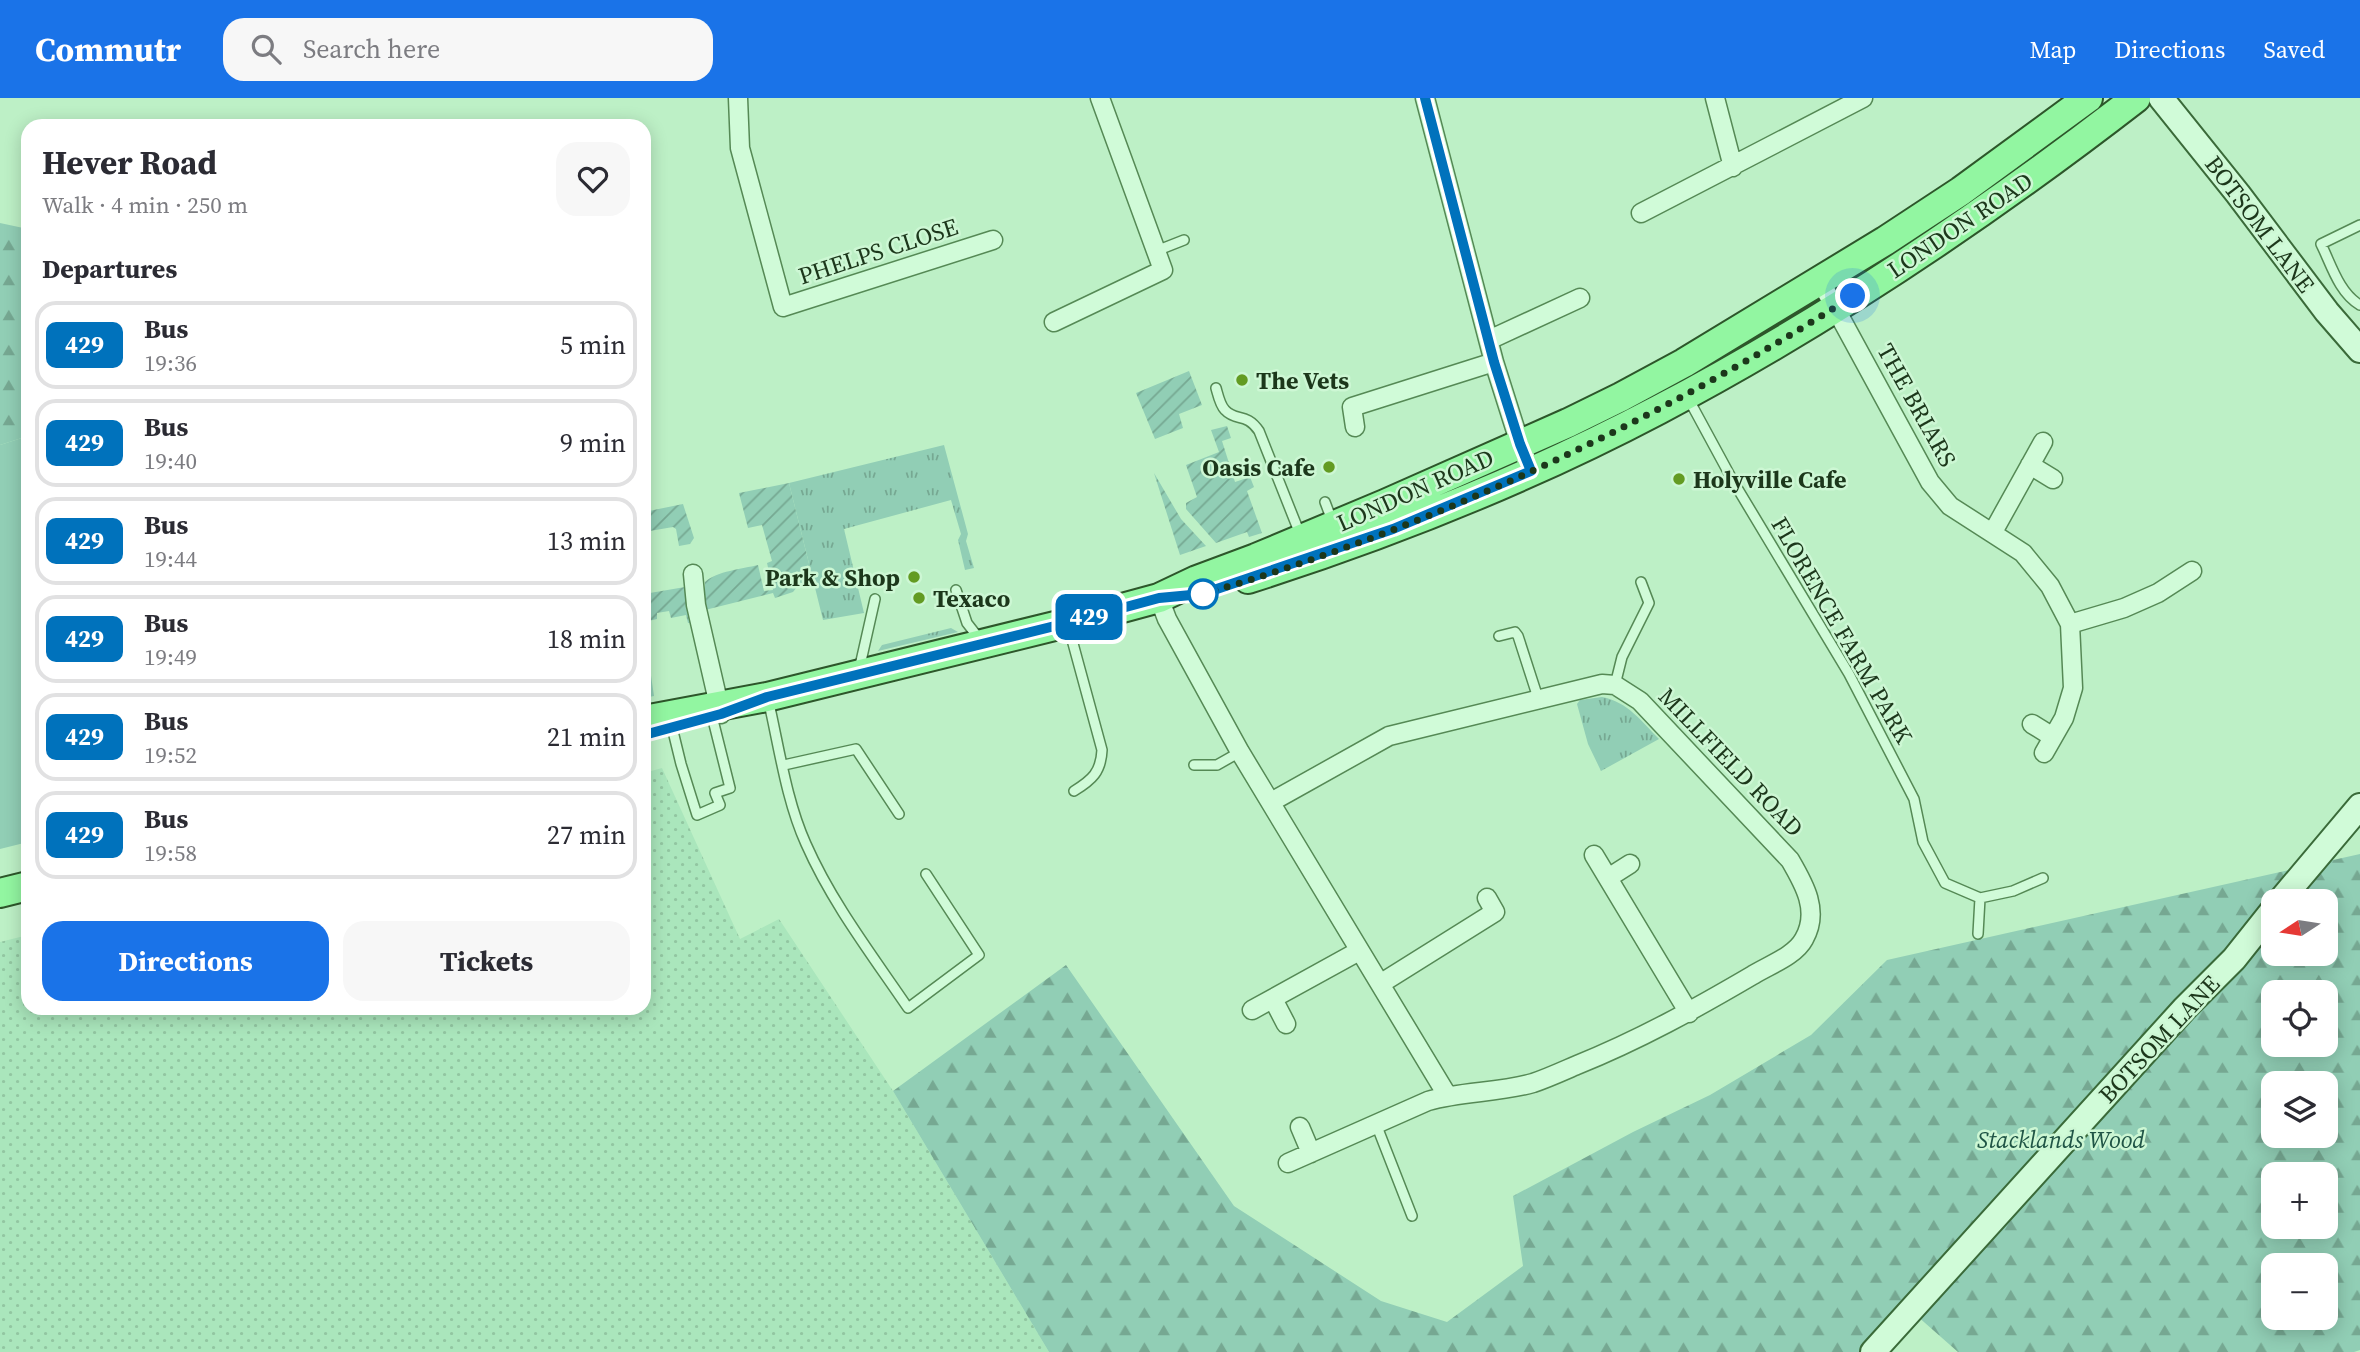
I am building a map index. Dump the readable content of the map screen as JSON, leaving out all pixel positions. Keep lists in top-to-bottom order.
{
  "streets": {
    "main road": ["LONDON ROAD"],
    "street": [
      "BOTSOM LANE",
      "PHELPS CLOSE",
      "THE BRIARS",
      "MILLFIELD ROAD"
    ],
    "lane": ["FLORENCE FARM PARK"]
  },
  "crossings": [
    ["LONDON ROAD", "THE BRIARS"],
    ["LONDON ROAD", "FLORENCE FARM PARK"]
  ],
  "parks": ["Stacklands Wood"],
  "places": [
    "The Vets",
    "Oasis Cafe",
    "Holyville Cafe",
    "Park & Shop",
    "Texaco"
  ],
  "lines": ["bus line 429"],
  "north": "left",
  "page": {
    "header": "Commutr",
    "search": "Search here",
    "nav": ["Map", "Directions", "Saved"],
    "on_map": "429",
    "heading": [
      ["Hever Road", "Walk · 4 min · 250 m"],
      "Departures"
    ],
    "list": [
      {
        "mark": "429",
        "name": "Bus",
        "note": "19:36",
        "value": "5 min"
      },
      {
        "mark": "429",
        "name": "Bus",
        "note": "19:40",
        "value": "9 min"
      },
      {
        "mark": "429",
        "name": "Bus",
        "note": "19:44",
        "value": "13 min"
      },
      {
        "mark": "429",
        "name": "Bus",
        "note": "19:49",
        "value": "18 min"
      },
      {
        "mark": "429",
        "name": "Bus",
        "note": "19:52",
        "value": "21 min"
      },
      {
        "mark": "429",
        "name": "Bus",
        "note": "19:58",
        "value": "27 min"
      }
    ],
    "map_buttons": ["+", "−"],
    "buttons": ["Directions", "Tickets"]
  }
}
